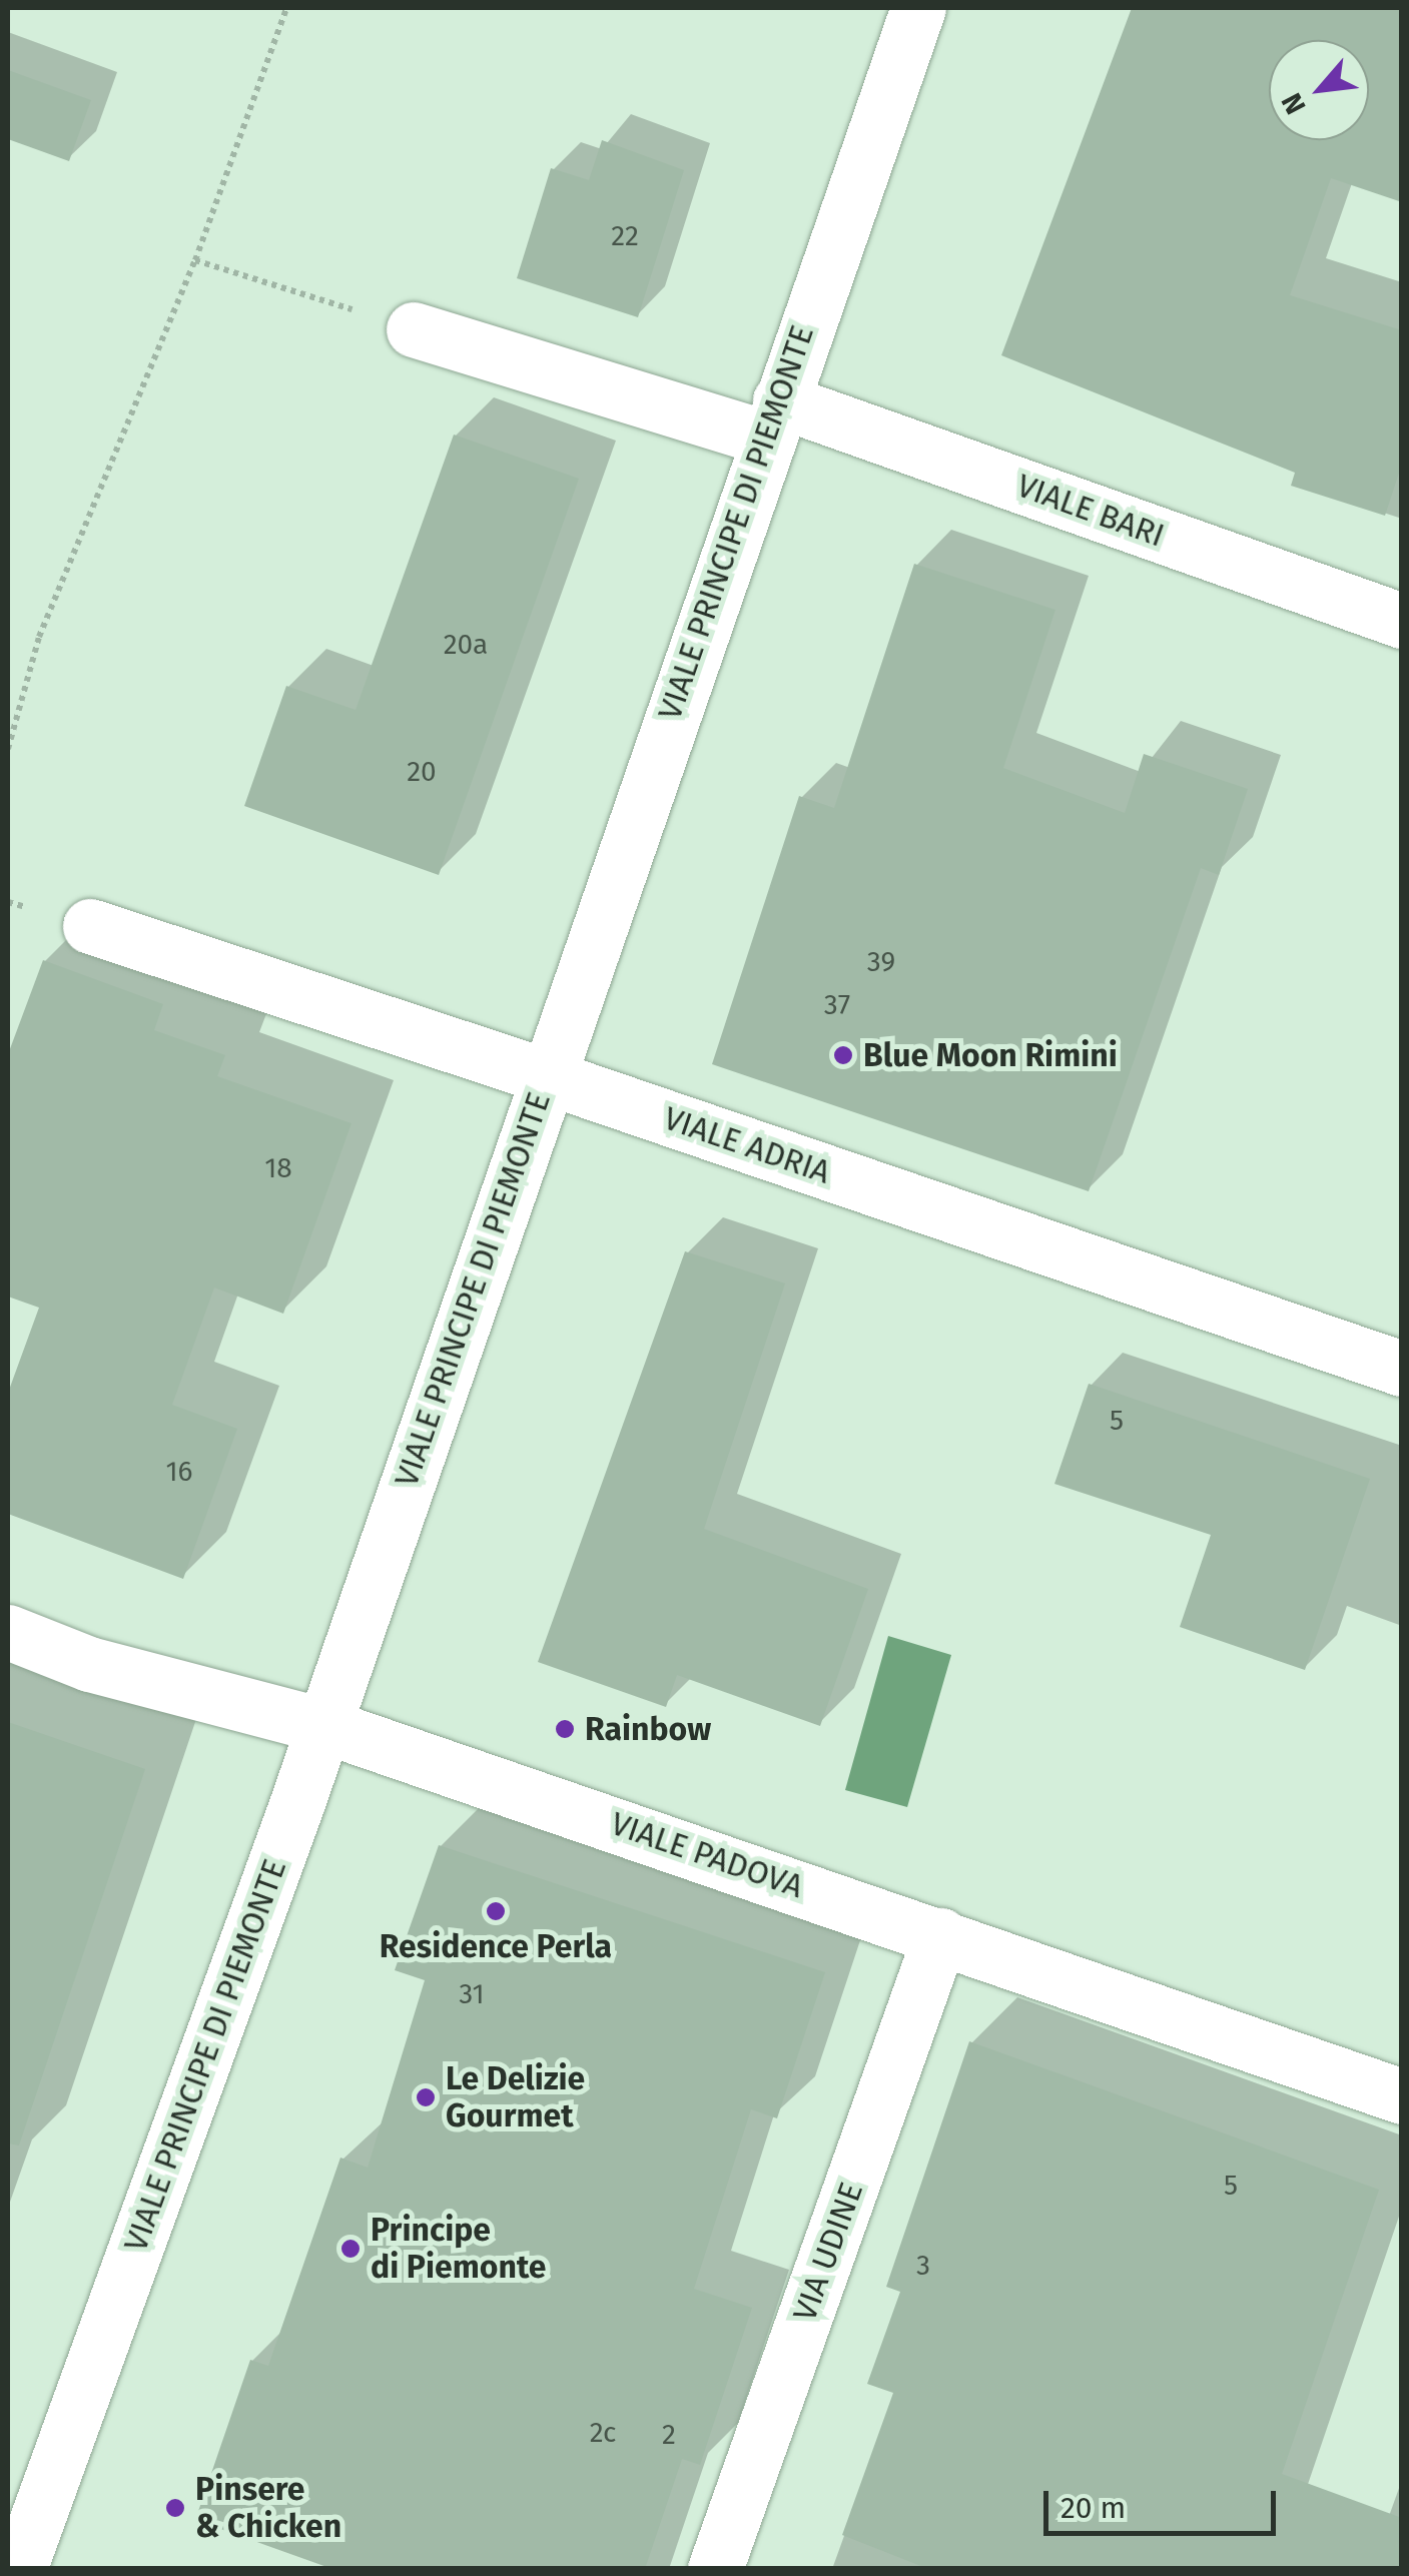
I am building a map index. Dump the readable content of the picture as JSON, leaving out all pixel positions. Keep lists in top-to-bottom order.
{
  "streets": {
    "street": [
      "VIALE BARI",
      "VIALE PRINCIPE DI PIEMONTE",
      "VIALE ADRIA",
      "VIALE PADOVA",
      "VIA UDINE"
    ]
  },
  "crossings": [
    ["VIALE BARI", "VIALE PRINCIPE DI PIEMONTE"],
    ["VIALE PRINCIPE DI PIEMONTE", "VIALE ADRIA"],
    ["VIALE PRINCIPE DI PIEMONTE", "VIALE PADOVA"],
    ["VIALE PADOVA", "VIA UDINE"]
  ],
  "places": [
    "Blue Moon Rimini",
    "Rainbow",
    "Residence Perla",
    "Le Delizie Gourmet",
    "Principe di Piemonte",
    "Pinsere & Chicken"
  ],
  "house_numbers": [
    "22",
    "20a",
    "20",
    "39",
    "37",
    "18",
    "5",
    "16",
    "31",
    "5",
    "3",
    "2c",
    "2"
  ],
  "scale_bar": "20 m",
  "north": "bottom left"
}
